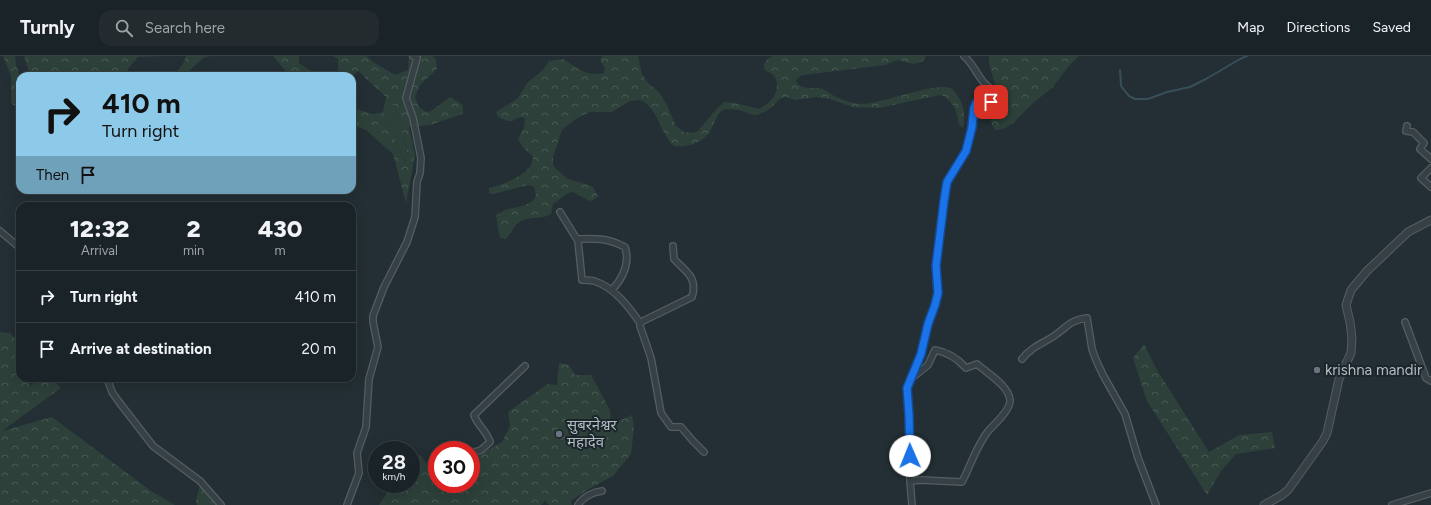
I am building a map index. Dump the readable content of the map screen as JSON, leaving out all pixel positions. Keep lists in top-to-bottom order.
{
  "places": ["krishna mandir", "सुबरनेश्वर महादेव"],
  "page": {
    "header": "Turnly",
    "search": "Search here",
    "nav": ["Map", "Directions", "Saved"],
    "turn": ["410 m", "Turn right"],
    "then": "Then",
    "eta": [
      "12:32",
      "Arrival",
      "2",
      "min",
      "430",
      "m"
    ],
    "list": [
      {
        "name": "Turn right",
        "value": "410 m"
      },
      {
        "name": "Arrive at destination",
        "value": "20 m"
      }
    ],
    "speed": "28 km/h",
    "limit": "30"
  }
}
